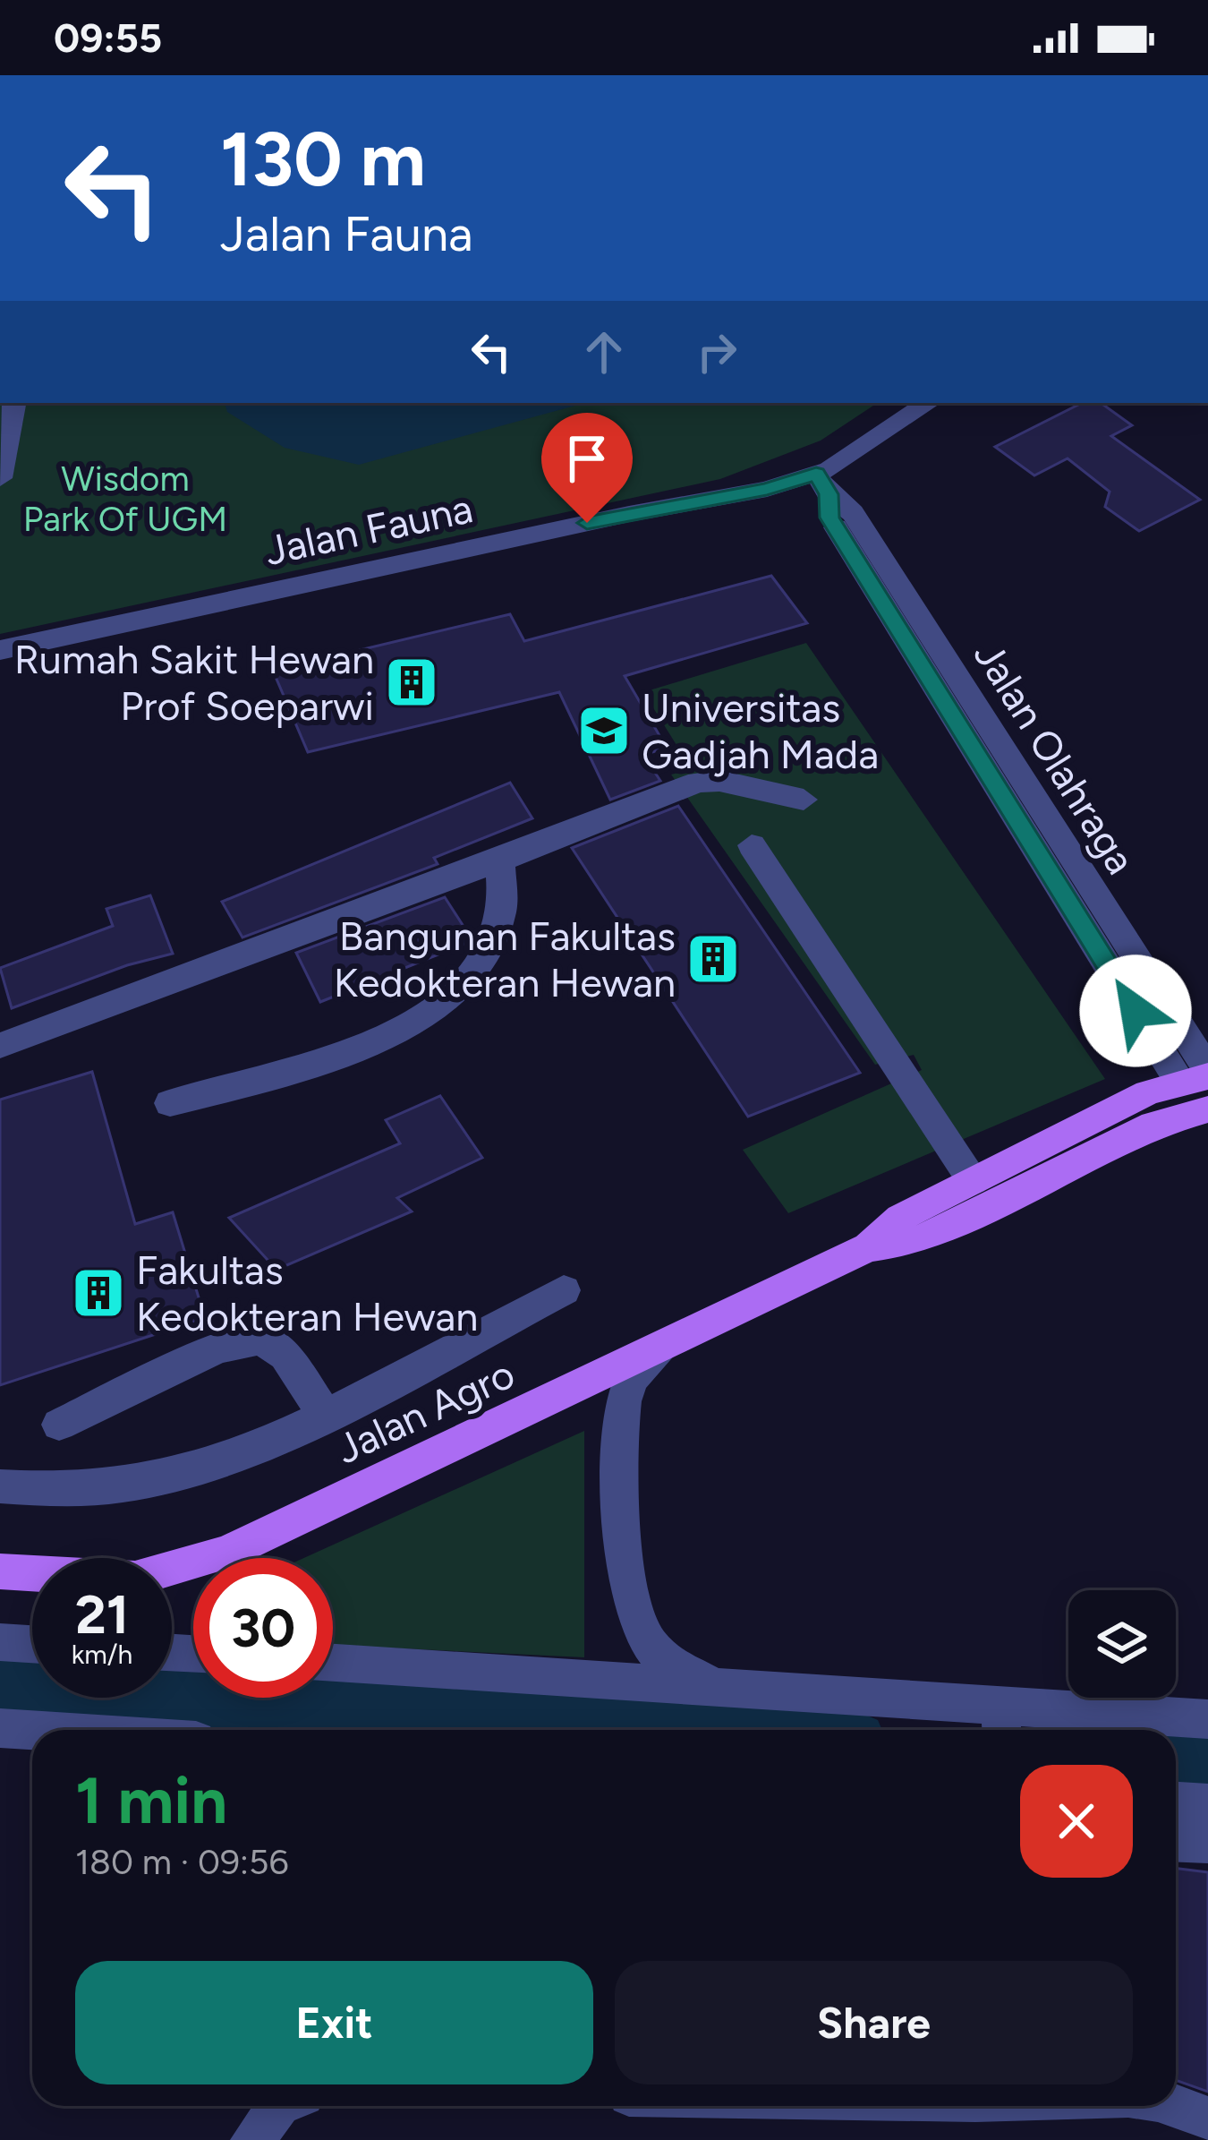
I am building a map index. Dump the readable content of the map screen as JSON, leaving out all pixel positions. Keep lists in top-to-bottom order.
{
  "streets": {
    "main road": ["Jalan Agro"],
    "street": ["Jalan Fauna", "Jalan Olahraga"]
  },
  "crossings": [
    ["Jalan Fauna", "Jalan Olahraga"],
    ["Jalan Olahraga", "Jalan Agro"]
  ],
  "parks": ["Wisdom Park Of UGM"],
  "places": {
    "building": ["Rumah Sakit Hewan Prof Soeparwi", "Bangunan Fakultas Kedokteran Hewan", "Fakultas Kedokteran Hewan"],
    "school or university": ["Universitas Gadjah Mada"]
  },
  "page": {
    "status": "09:55",
    "turn": ["130 m", "Jalan Fauna"],
    "speed": "21 km/h",
    "limit": "30",
    "heading": ["1 min", "180 m · 09:56"],
    "buttons": ["Exit", "Share"]
  }
}
